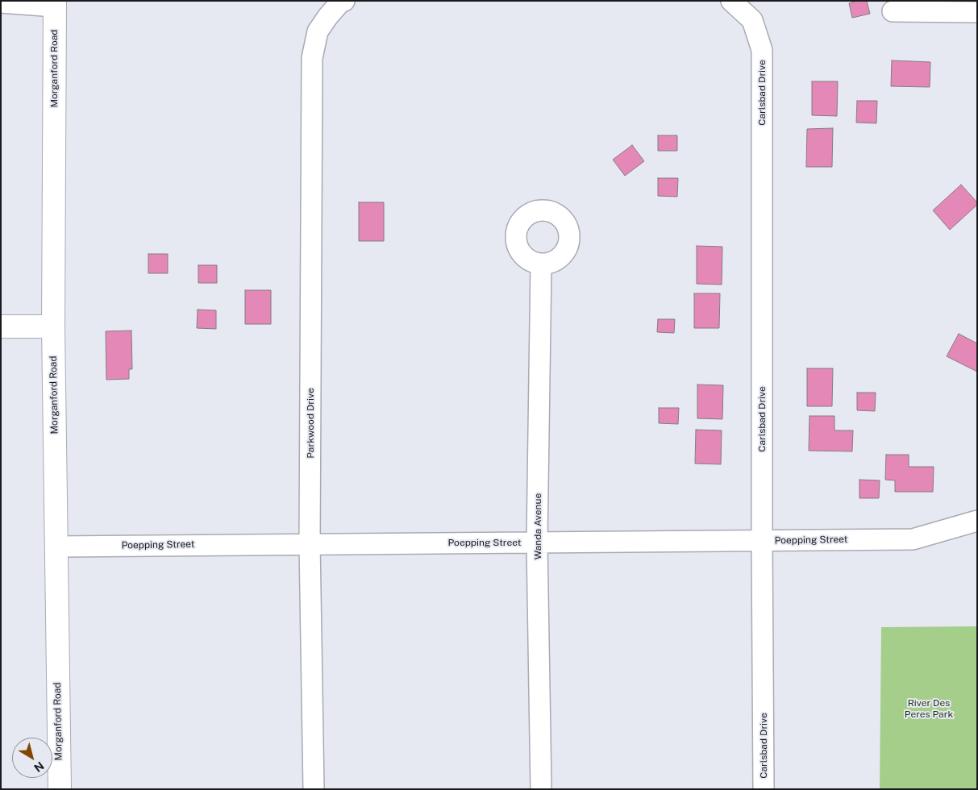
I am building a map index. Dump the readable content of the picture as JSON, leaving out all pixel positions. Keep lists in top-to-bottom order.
{
  "streets": {
    "main road": ["Morganford Road"],
    "street": [
      "Carlsbad Drive",
      "Parkwood Drive",
      "Wanda Avenue",
      "Poepping Street"
    ]
  },
  "crossings": [
    ["Morganford Road", "Poepping Street"],
    ["Carlsbad Drive", "Poepping Street"],
    ["Parkwood Drive", "Poepping Street"],
    ["Wanda Avenue", "Poepping Street"]
  ],
  "parks": ["River Des Peres Park"],
  "north": "bottom right"
}
